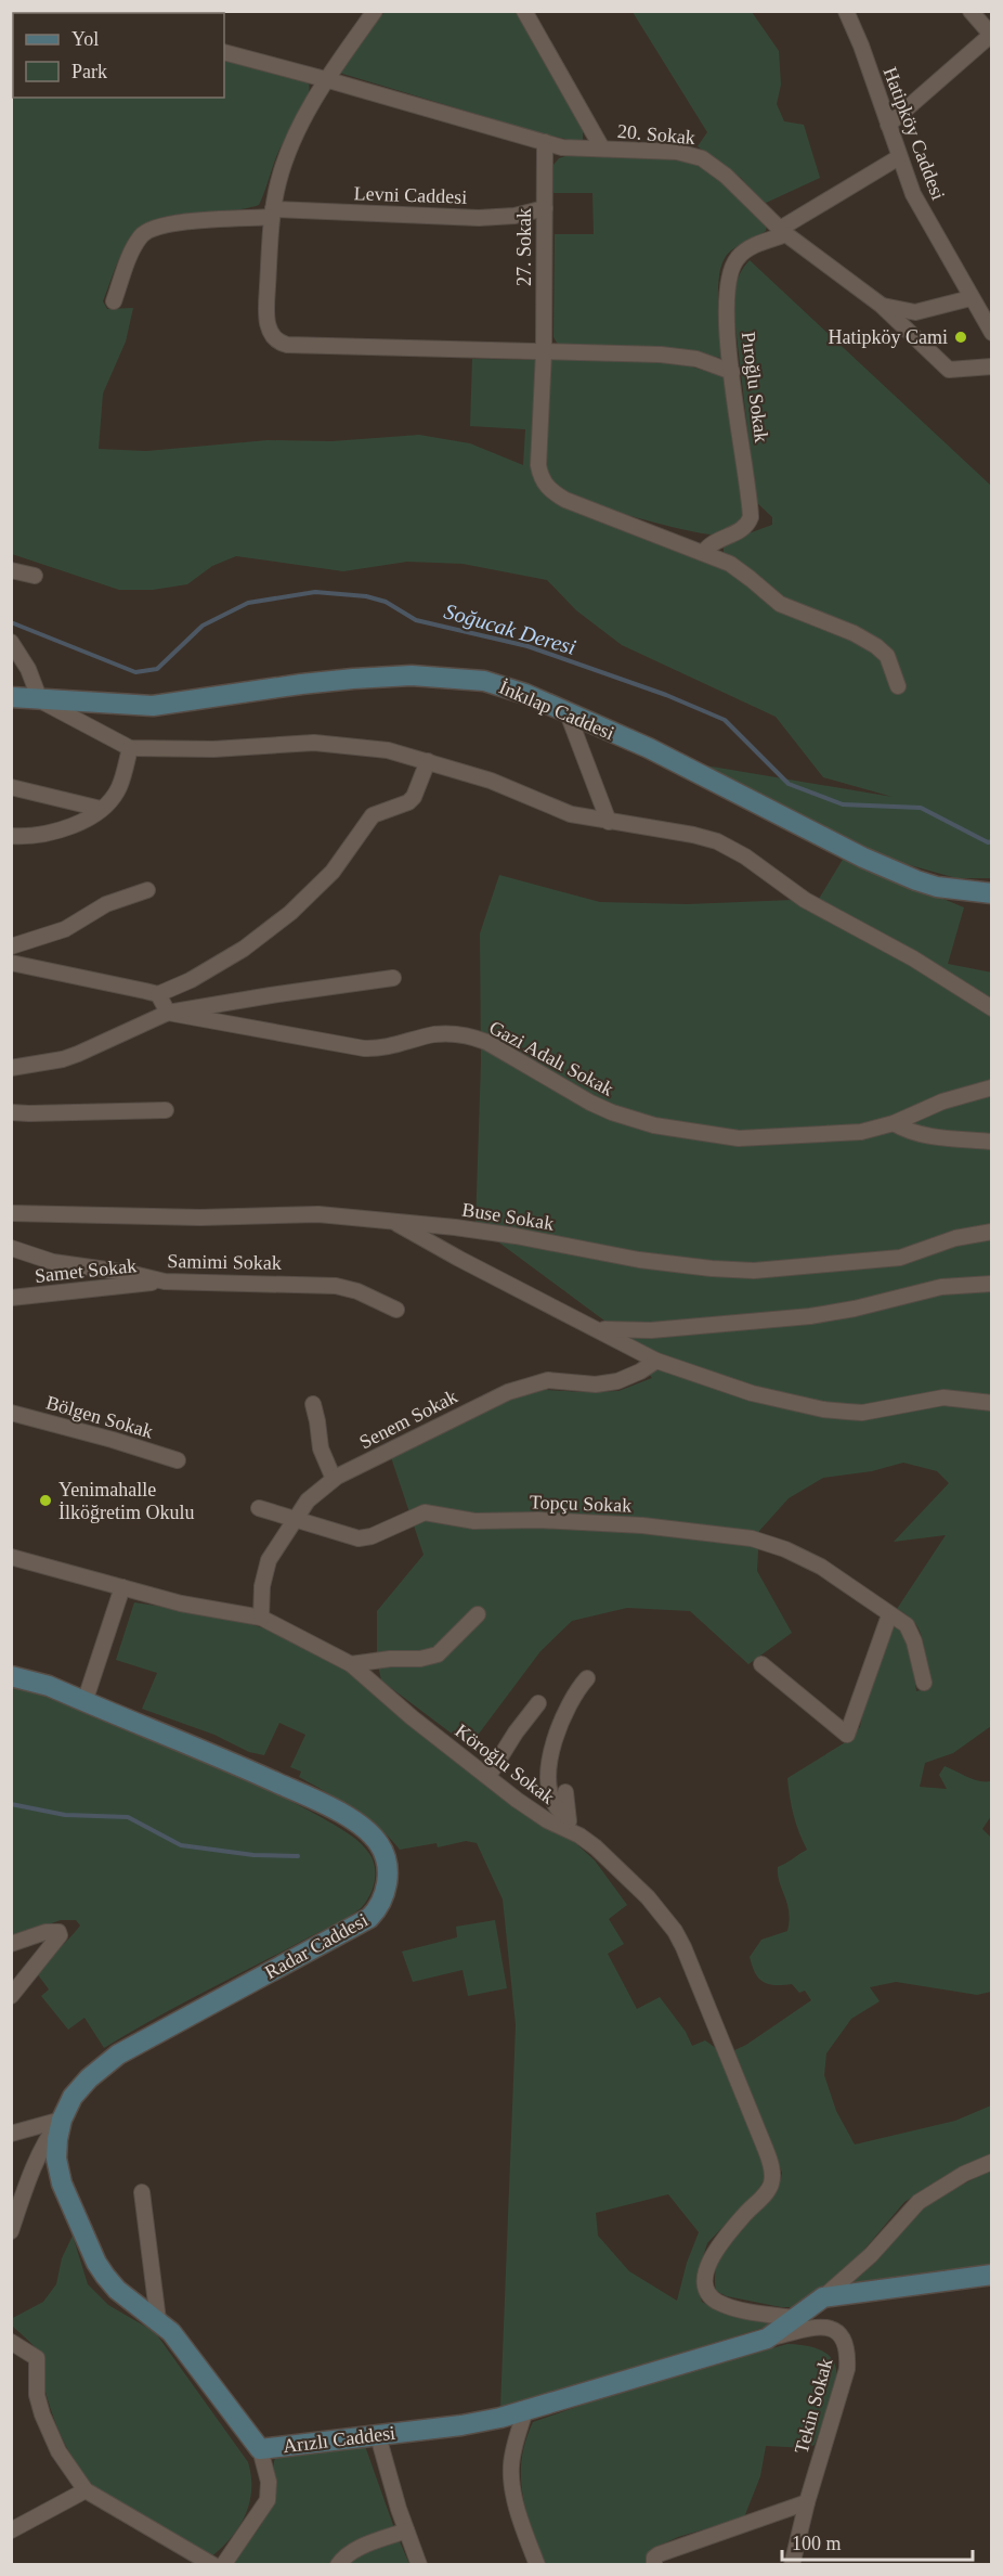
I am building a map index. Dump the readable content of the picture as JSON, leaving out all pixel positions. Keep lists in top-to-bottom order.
{
  "streets": {
    "street": [
      "Hatipköy Caddesi",
      "20. Sokak",
      "Levni Caddesi",
      "27. Sokak",
      "Pıroğlu Sokak",
      "İnkılap Caddesi",
      "Gazi Adalı Sokak",
      "Buse Sokak",
      "Samimi Sokak",
      "Samet Sokak",
      "Bölgen Sokak",
      "Senem Sokak",
      "Topçu Sokak",
      "Köroğlu Sokak",
      "Radar Caddesi",
      "Tekin Sokak",
      "Arızlı Caddesi"
    ]
  },
  "crossings": [
    ["Hatipköy Caddesi", "Pıroğlu Sokak"],
    ["20. Sokak", "27. Sokak"],
    ["20. Sokak", "Pıroğlu Sokak"],
    ["Levni Caddesi", "27. Sokak"],
    ["27. Sokak", "Pıroğlu Sokak"],
    ["Samimi Sokak", "Samet Sokak"],
    ["Senem Sokak", "Topçu Sokak"],
    ["Senem Sokak", "Köroğlu Sokak"],
    ["Köroğlu Sokak", "Arızlı Caddesi"],
    ["Radar Caddesi", "Arızlı Caddesi"],
    ["Tekin Sokak", "Arızlı Caddesi"]
  ],
  "water": ["Soğucak Deresi"],
  "places": ["Hatipköy Cami", "Yenimahalle İlköğretim Okulu"],
  "legend": ["Yol", "Park"],
  "scale_bar": "100 m"
}
